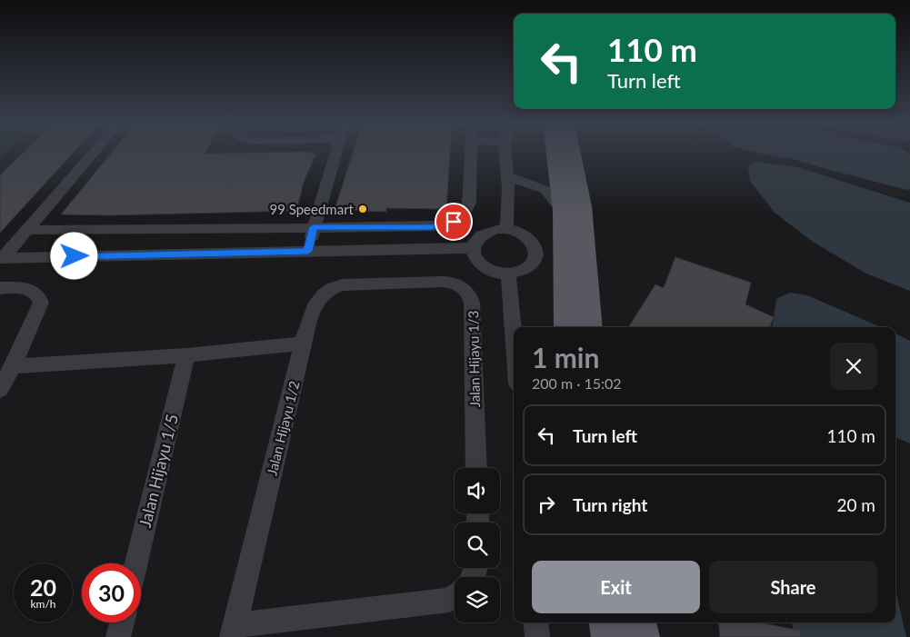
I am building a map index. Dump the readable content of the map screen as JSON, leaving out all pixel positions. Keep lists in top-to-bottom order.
{
  "streets": {
    "street": ["Jalan Hijayu 1/3", "Jalan Hijayu 1/2", "Jalan Hijayu 1/5"]
  },
  "crossings": [
    ["Jalan Hijayu 1/3", "Jalan Hijayu 1/2"]
  ],
  "places": ["99 Speedmart"],
  "page": {
    "turn": ["110 m", "Turn left"],
    "heading": ["1 min", "200 m · 15:02"],
    "list": [
      {
        "name": "Turn left",
        "value": "110 m"
      },
      {
        "name": "Turn right",
        "value": "20 m"
      }
    ],
    "buttons": ["Exit", "Share"],
    "speed": "20 km/h",
    "limit": "30"
  }
}
